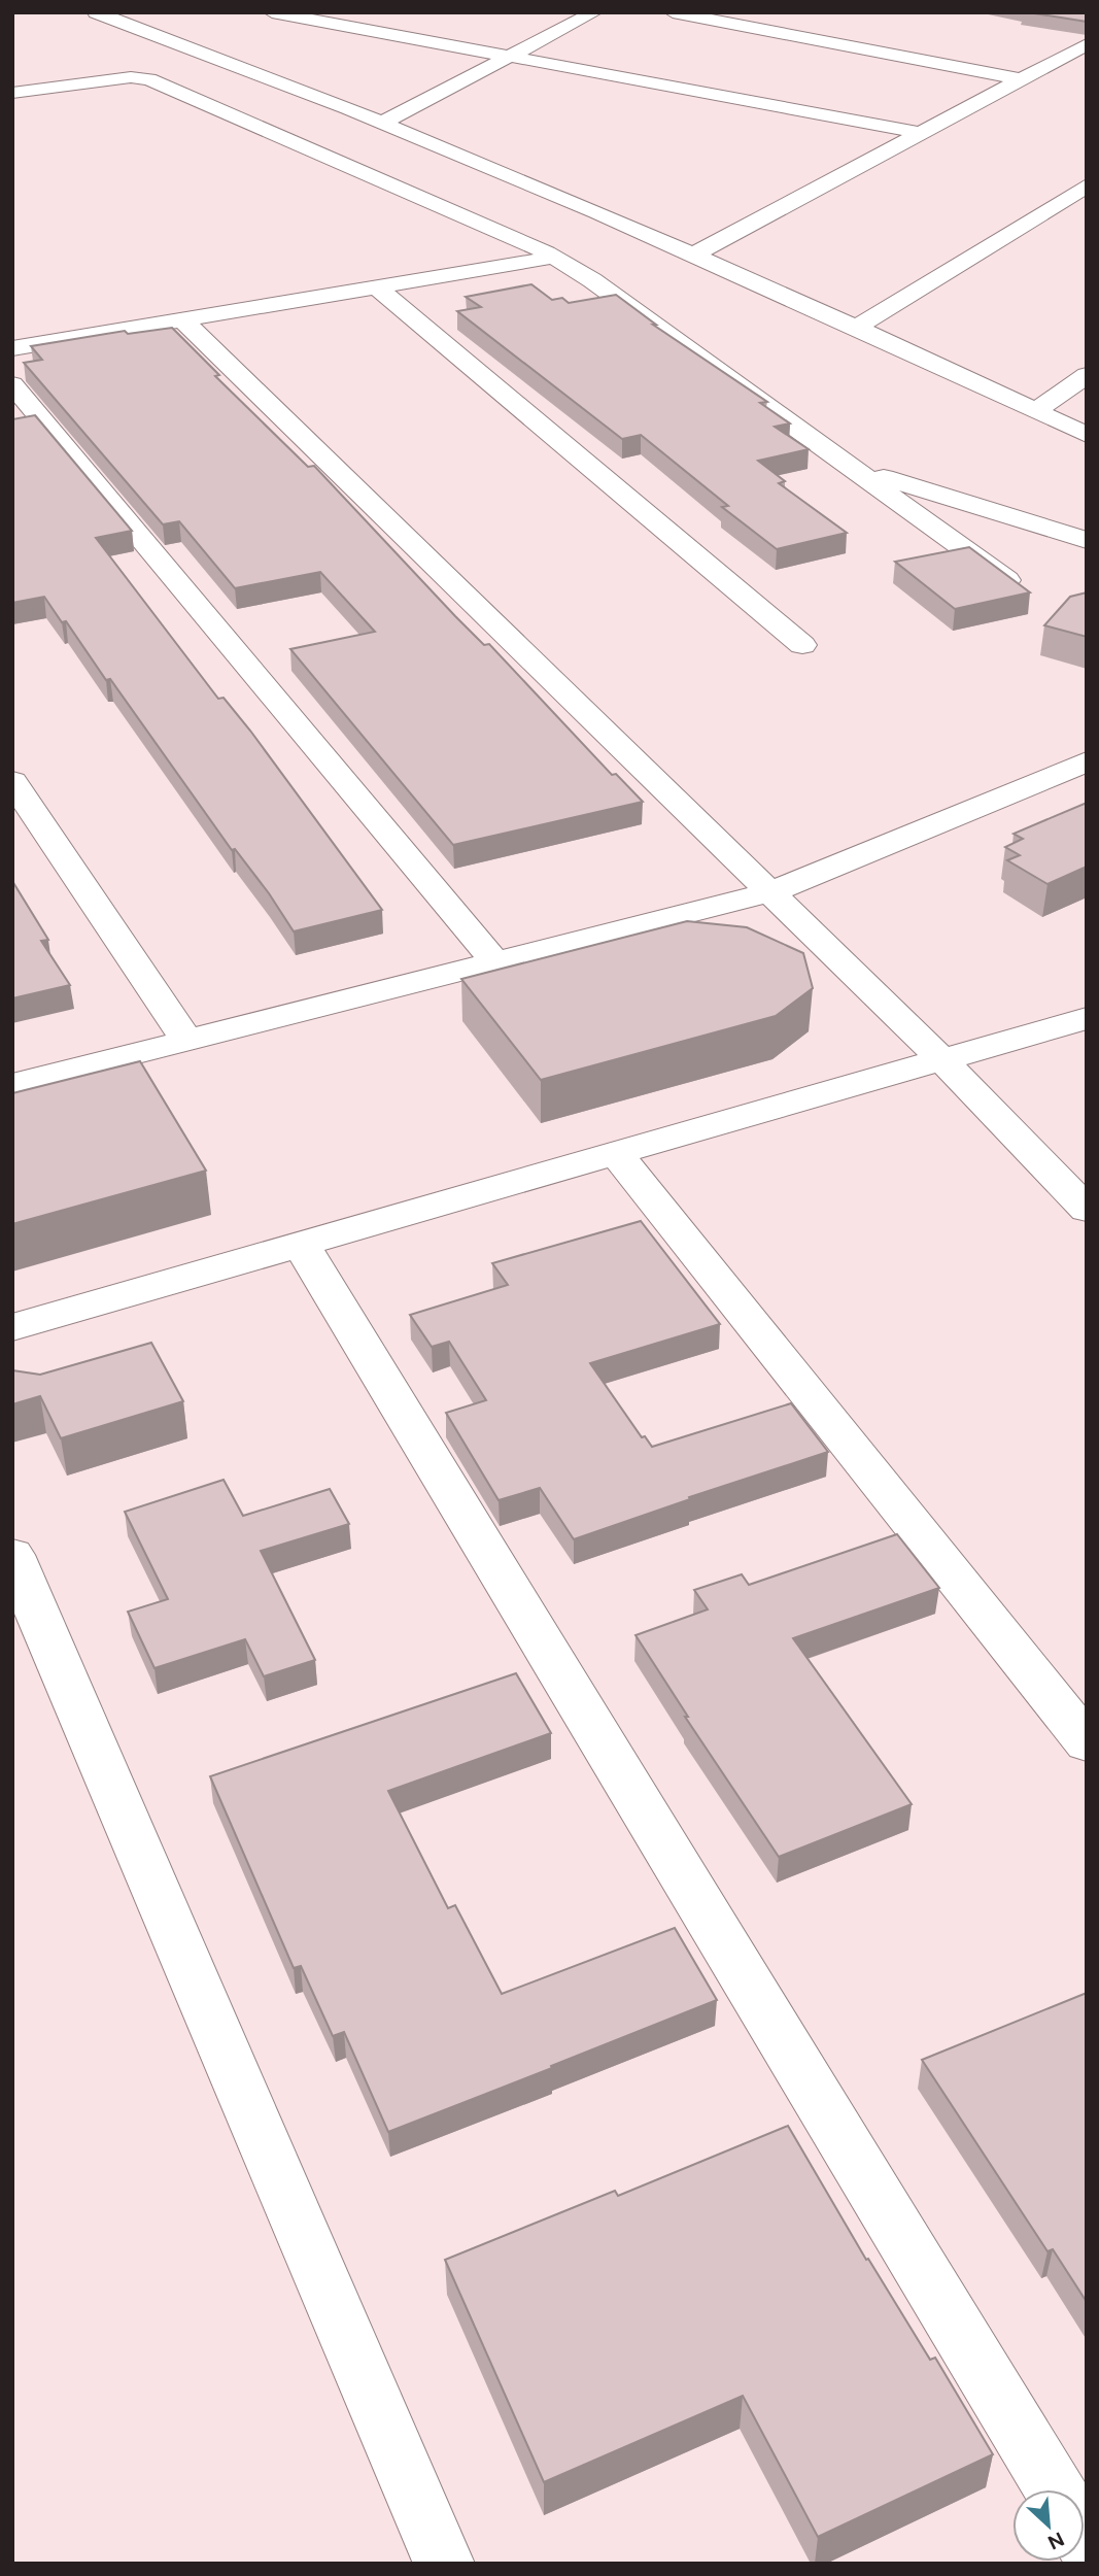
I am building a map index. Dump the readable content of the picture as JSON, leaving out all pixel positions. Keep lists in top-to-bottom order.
{
  "north": "bottom right"
}
